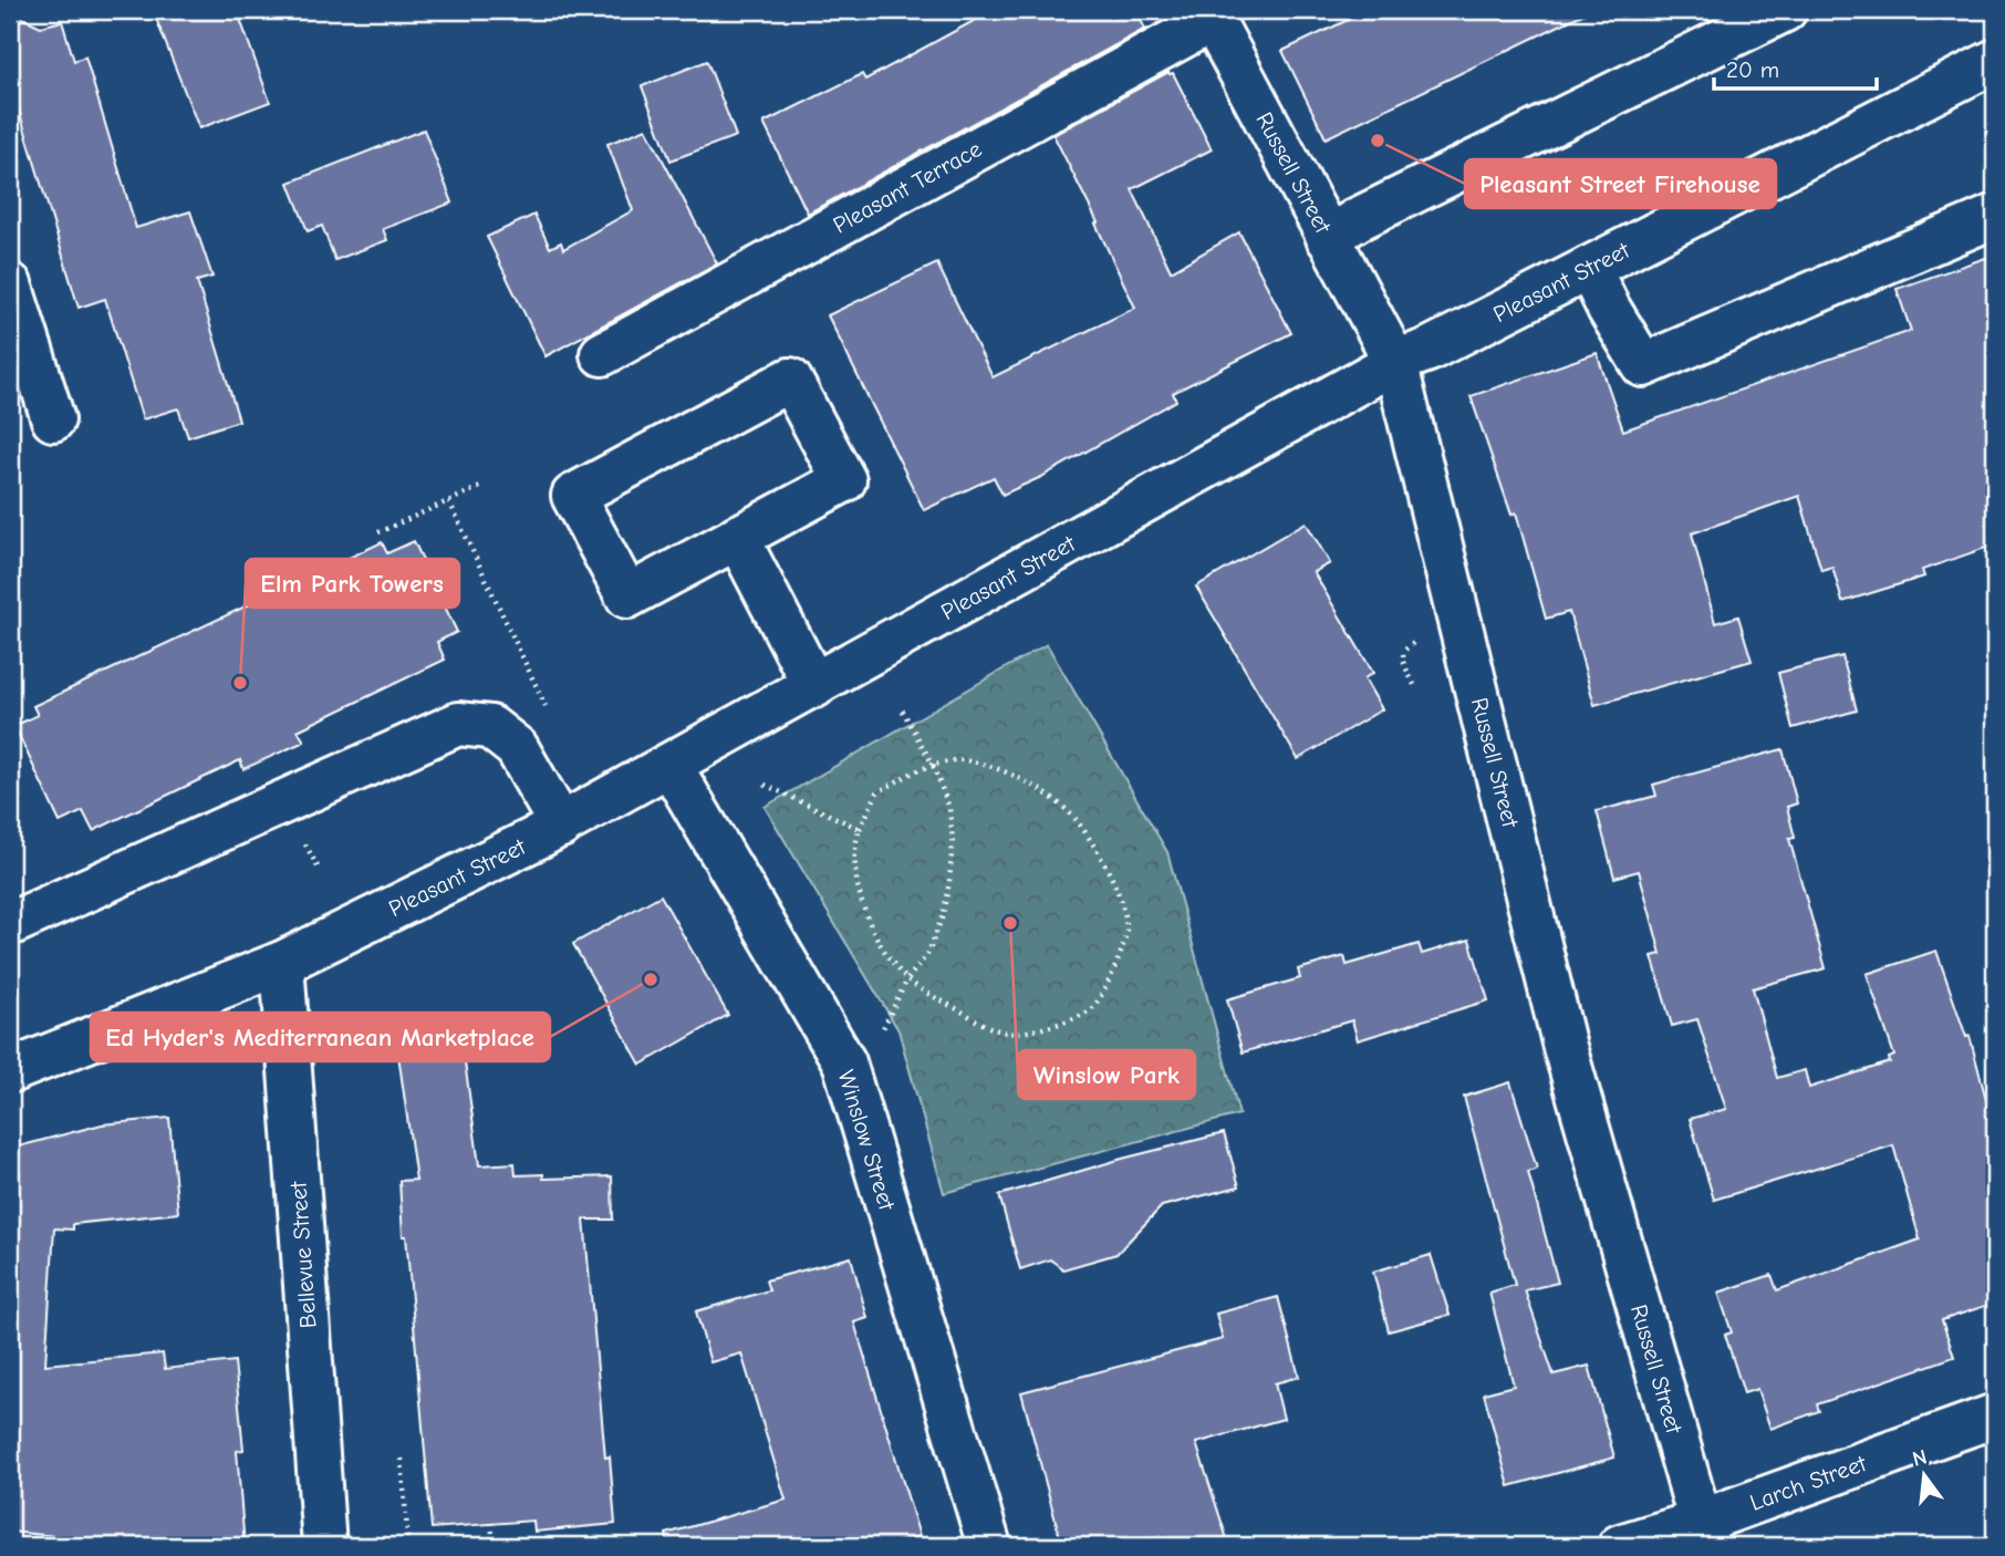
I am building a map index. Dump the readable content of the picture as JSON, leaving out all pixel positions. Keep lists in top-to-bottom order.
{
  "streets": {
    "street": [
      "Russell Street",
      "Pleasant Terrace",
      "Pleasant Street",
      "Winslow Street",
      "Bellevue Street",
      "Larch Street"
    ]
  },
  "crossings": [
    ["Russell Street", "Pleasant Terrace"],
    ["Russell Street", "Pleasant Street"],
    ["Russell Street", "Larch Street"],
    ["Pleasant Street", "Winslow Street"],
    ["Pleasant Street", "Bellevue Street"]
  ],
  "places": [
    "Pleasant Street Firehouse",
    "Elm Park Towers",
    "Winslow Park",
    "Ed Hyder's Mediterranean Marketplace"
  ],
  "scale_bar": "20 m",
  "north": "top"
}
